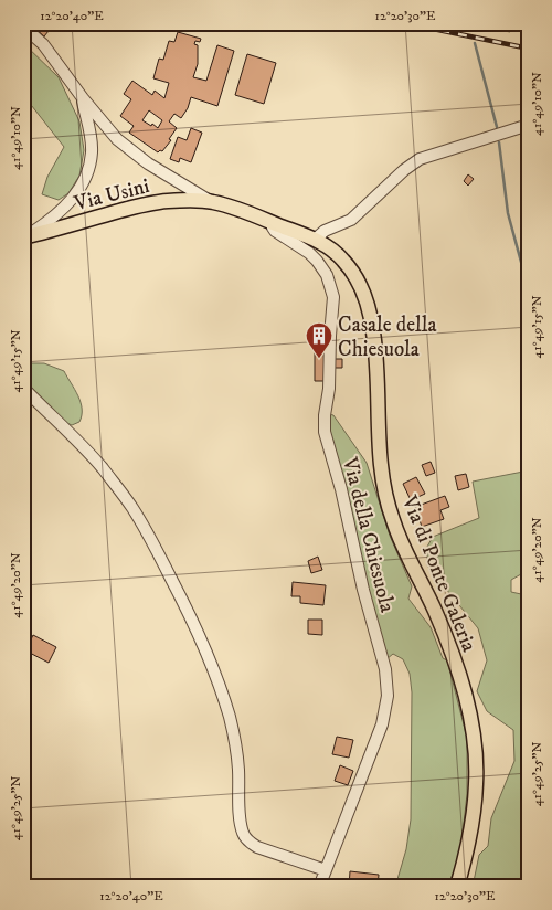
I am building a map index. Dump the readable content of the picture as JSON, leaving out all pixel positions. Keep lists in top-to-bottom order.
{
  "streets": {
    "main road": ["Via Usini", "Via di Ponte Galeria"],
    "street": ["Via della Chiesuola"]
  },
  "crossings": [
    ["Via Usini", "Via di Ponte Galeria"],
    ["Via della Chiesuola", "Via di Ponte Galeria"]
  ],
  "places": {
    "building": ["Casale della Chiesuola"]
  },
  "coordinates": [
    "12°20'40\"E",
    "12°20'30\"E",
    "41°49'10\"N",
    "41°49'15\"N",
    "41°49'20\"N",
    "41°49'25\"N"
  ]
}
